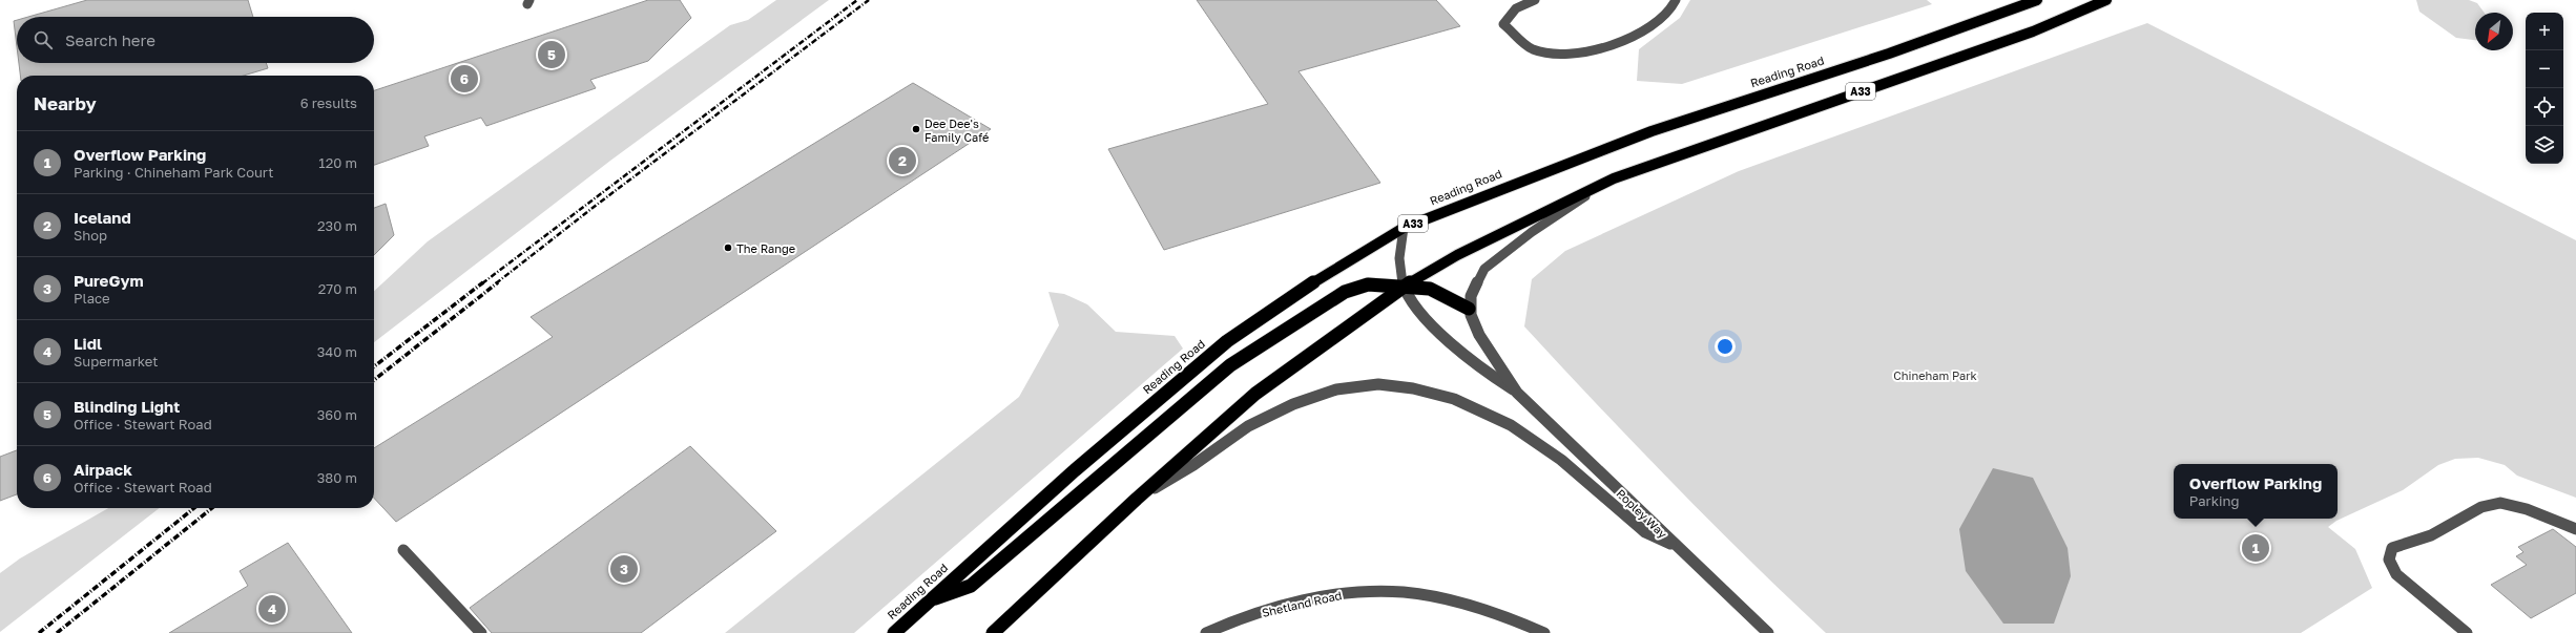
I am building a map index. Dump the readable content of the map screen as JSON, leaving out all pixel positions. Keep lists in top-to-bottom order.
{
  "streets": {
    "highway": ["Reading Road", "A33"],
    "street": ["Popley Way", "Shetland Road"]
  },
  "crossings": [
    ["Reading Road", "A33"],
    ["Reading Road", "Popley Way"],
    ["A33", "Popley Way"]
  ],
  "parks": ["Chineham Park"],
  "places": ["Dee Dee's Family Café", "The Range"],
  "north": "bottom left",
  "page": {
    "map_buttons": ["+", "−"],
    "search": "Search here",
    "pins": [
      "5",
      "6",
      "2",
      "1",
      "3",
      "4"
    ],
    "heading": ["Nearby", "6 results"],
    "list": [
      {
        "mark": "1",
        "name": "Overflow Parking",
        "note": "Parking · Chineham Park Court",
        "value": "120 m"
      },
      {
        "mark": "2",
        "name": "Iceland",
        "note": "Shop",
        "value": "230 m"
      },
      {
        "mark": "3",
        "name": "PureGym",
        "note": "Place",
        "value": "270 m"
      },
      {
        "mark": "4",
        "name": "Lidl",
        "note": "Supermarket",
        "value": "340 m"
      },
      {
        "mark": "5",
        "name": "Blinding Light",
        "note": "Office · Stewart Road",
        "value": "360 m"
      },
      {
        "mark": "6",
        "name": "Airpack",
        "note": "Office · Stewart Road",
        "value": "380 m"
      }
    ],
    "popup": ["Overflow Parking", "Parking"]
  }
}
